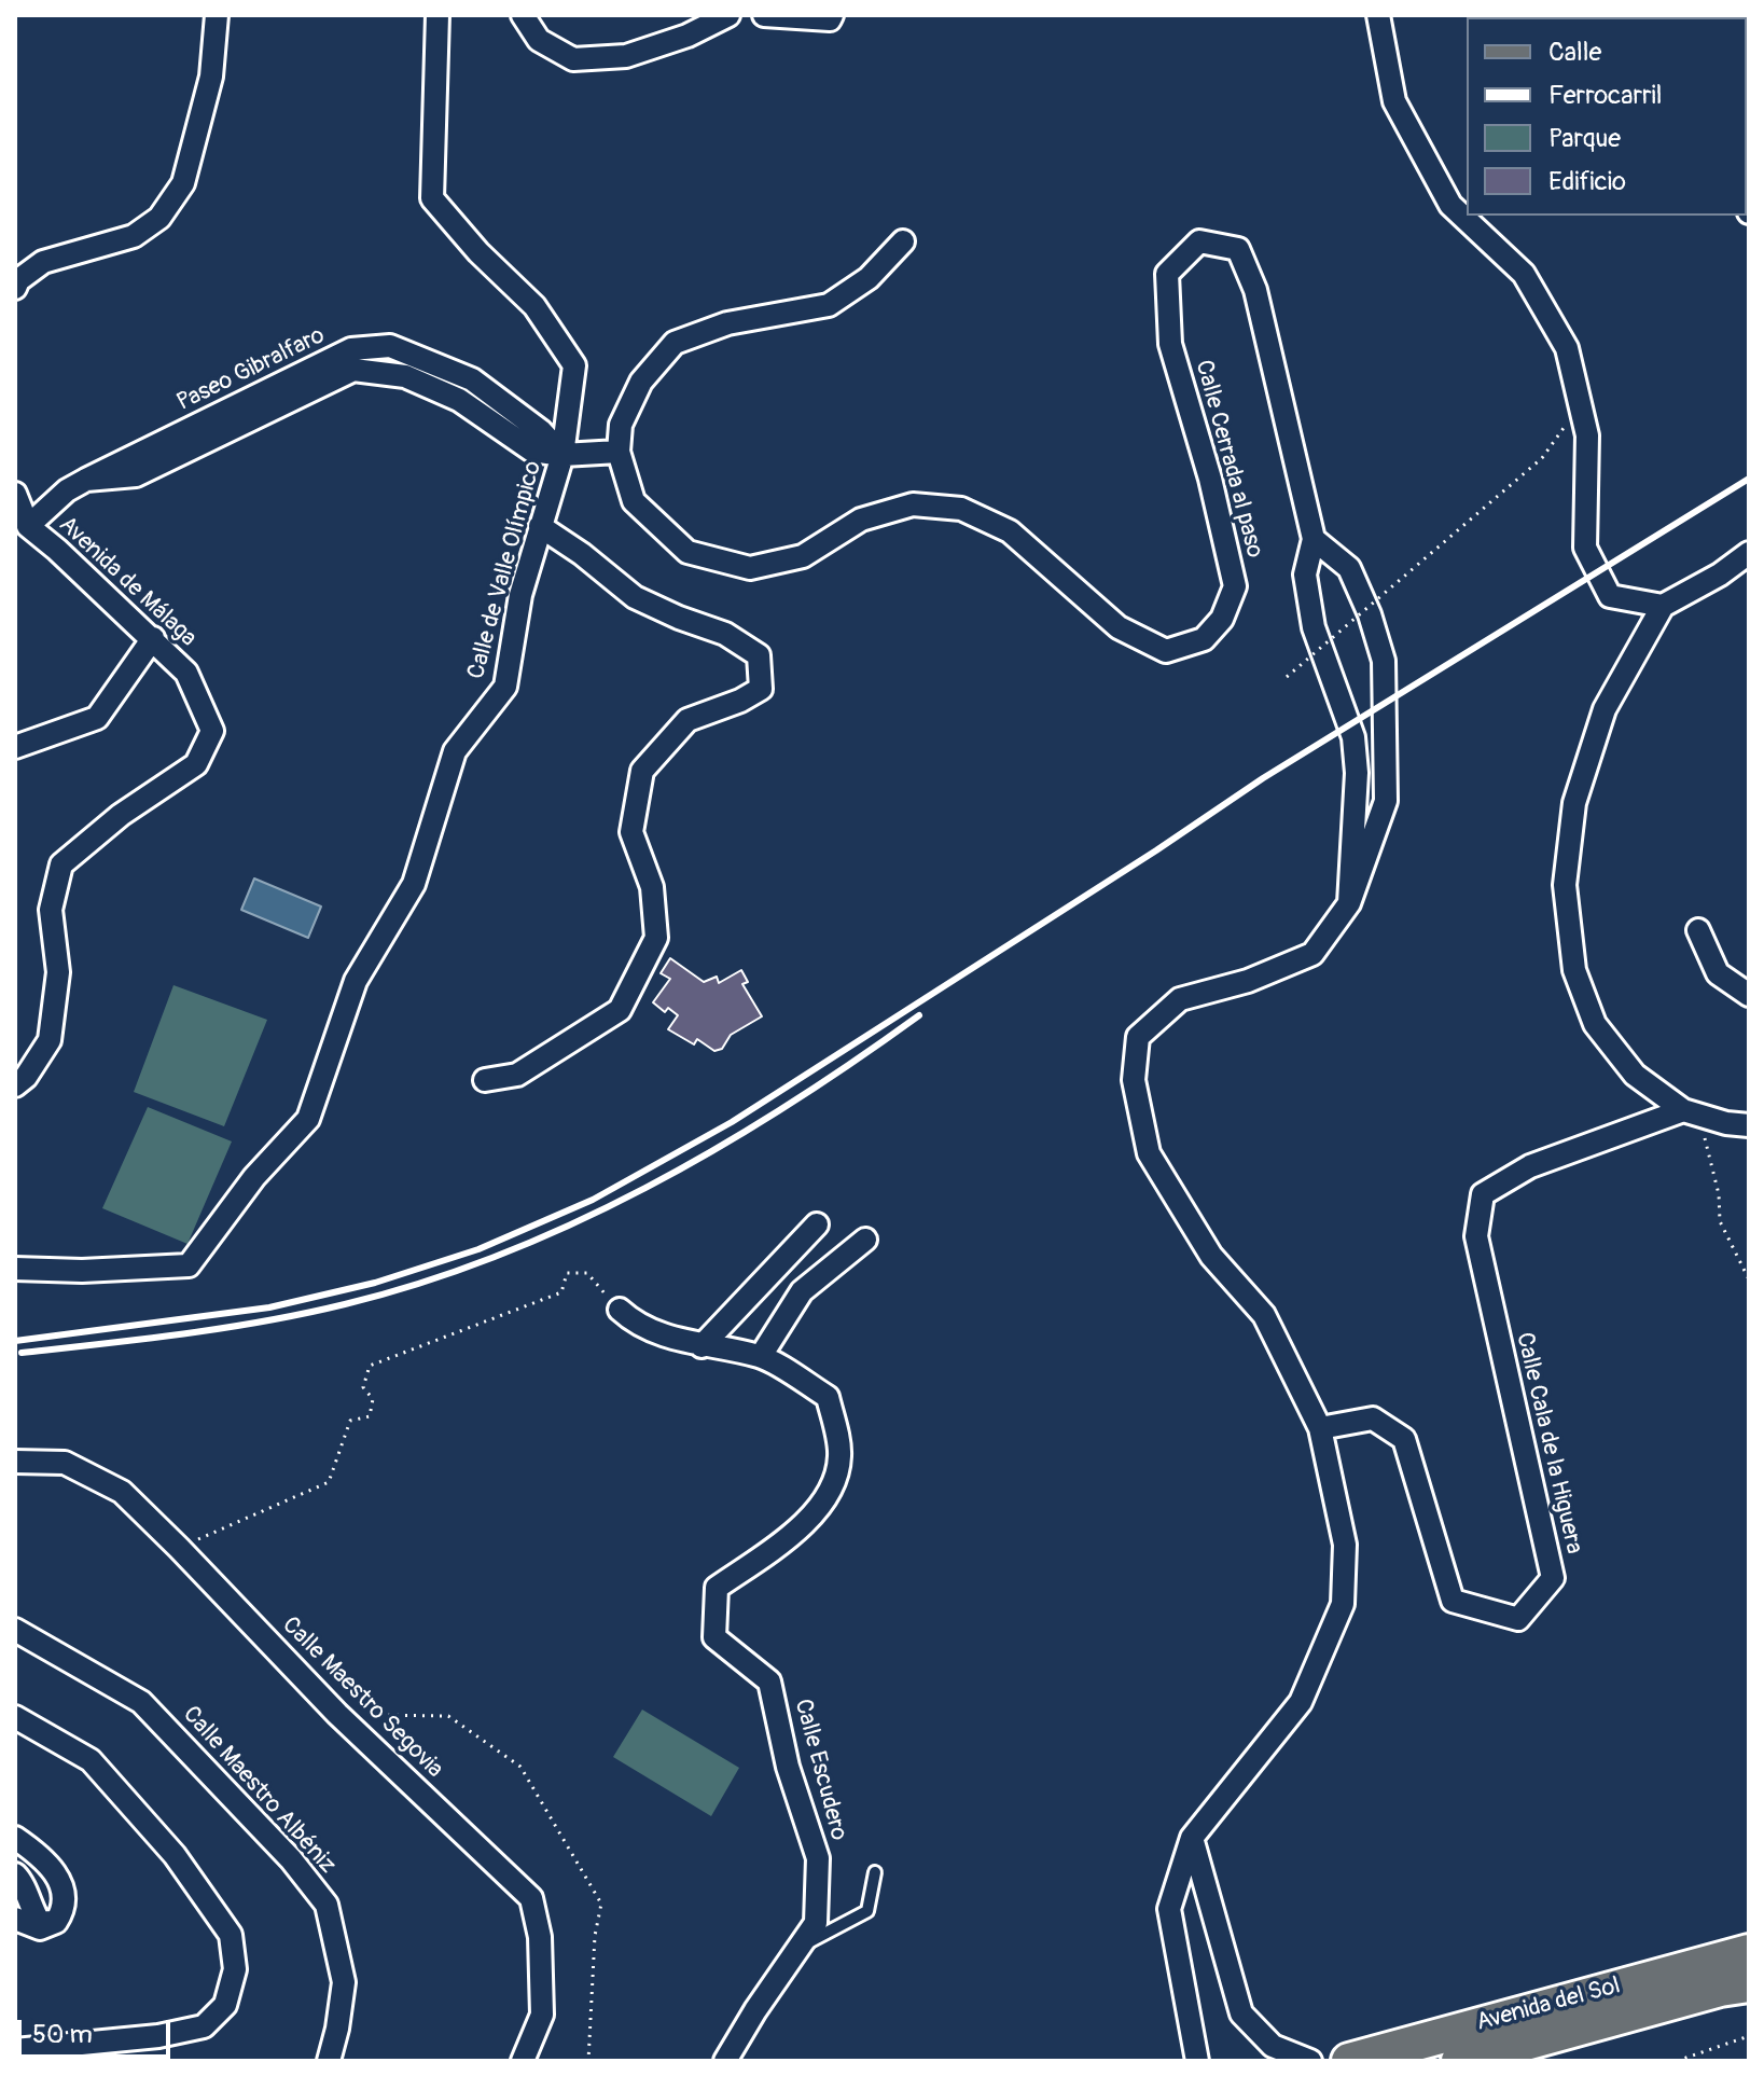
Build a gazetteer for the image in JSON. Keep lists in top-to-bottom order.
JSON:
{
  "streets": {
    "main road": ["Avenida del Sol"],
    "street": [
      "Paseo Gibralfaro",
      "Calle Cerrada al paso",
      "Calle de Valle Olímpico",
      "Avenida de Málaga",
      "Calle Cala de la Higuera",
      "Calle Maestro Segovia",
      "Calle Escudero",
      "Calle Maestro Albéniz"
    ]
  },
  "crossings": [
    ["Paseo Gibralfaro", "Calle Cerrada al paso"],
    ["Paseo Gibralfaro", "Calle de Valle Olímpico"],
    ["Paseo Gibralfaro", "Avenida de Málaga"]
  ],
  "legend": [
    "Calle",
    "Ferrocarril",
    "Parque",
    "Edificio"
  ],
  "scale_bar": "50 m"
}
